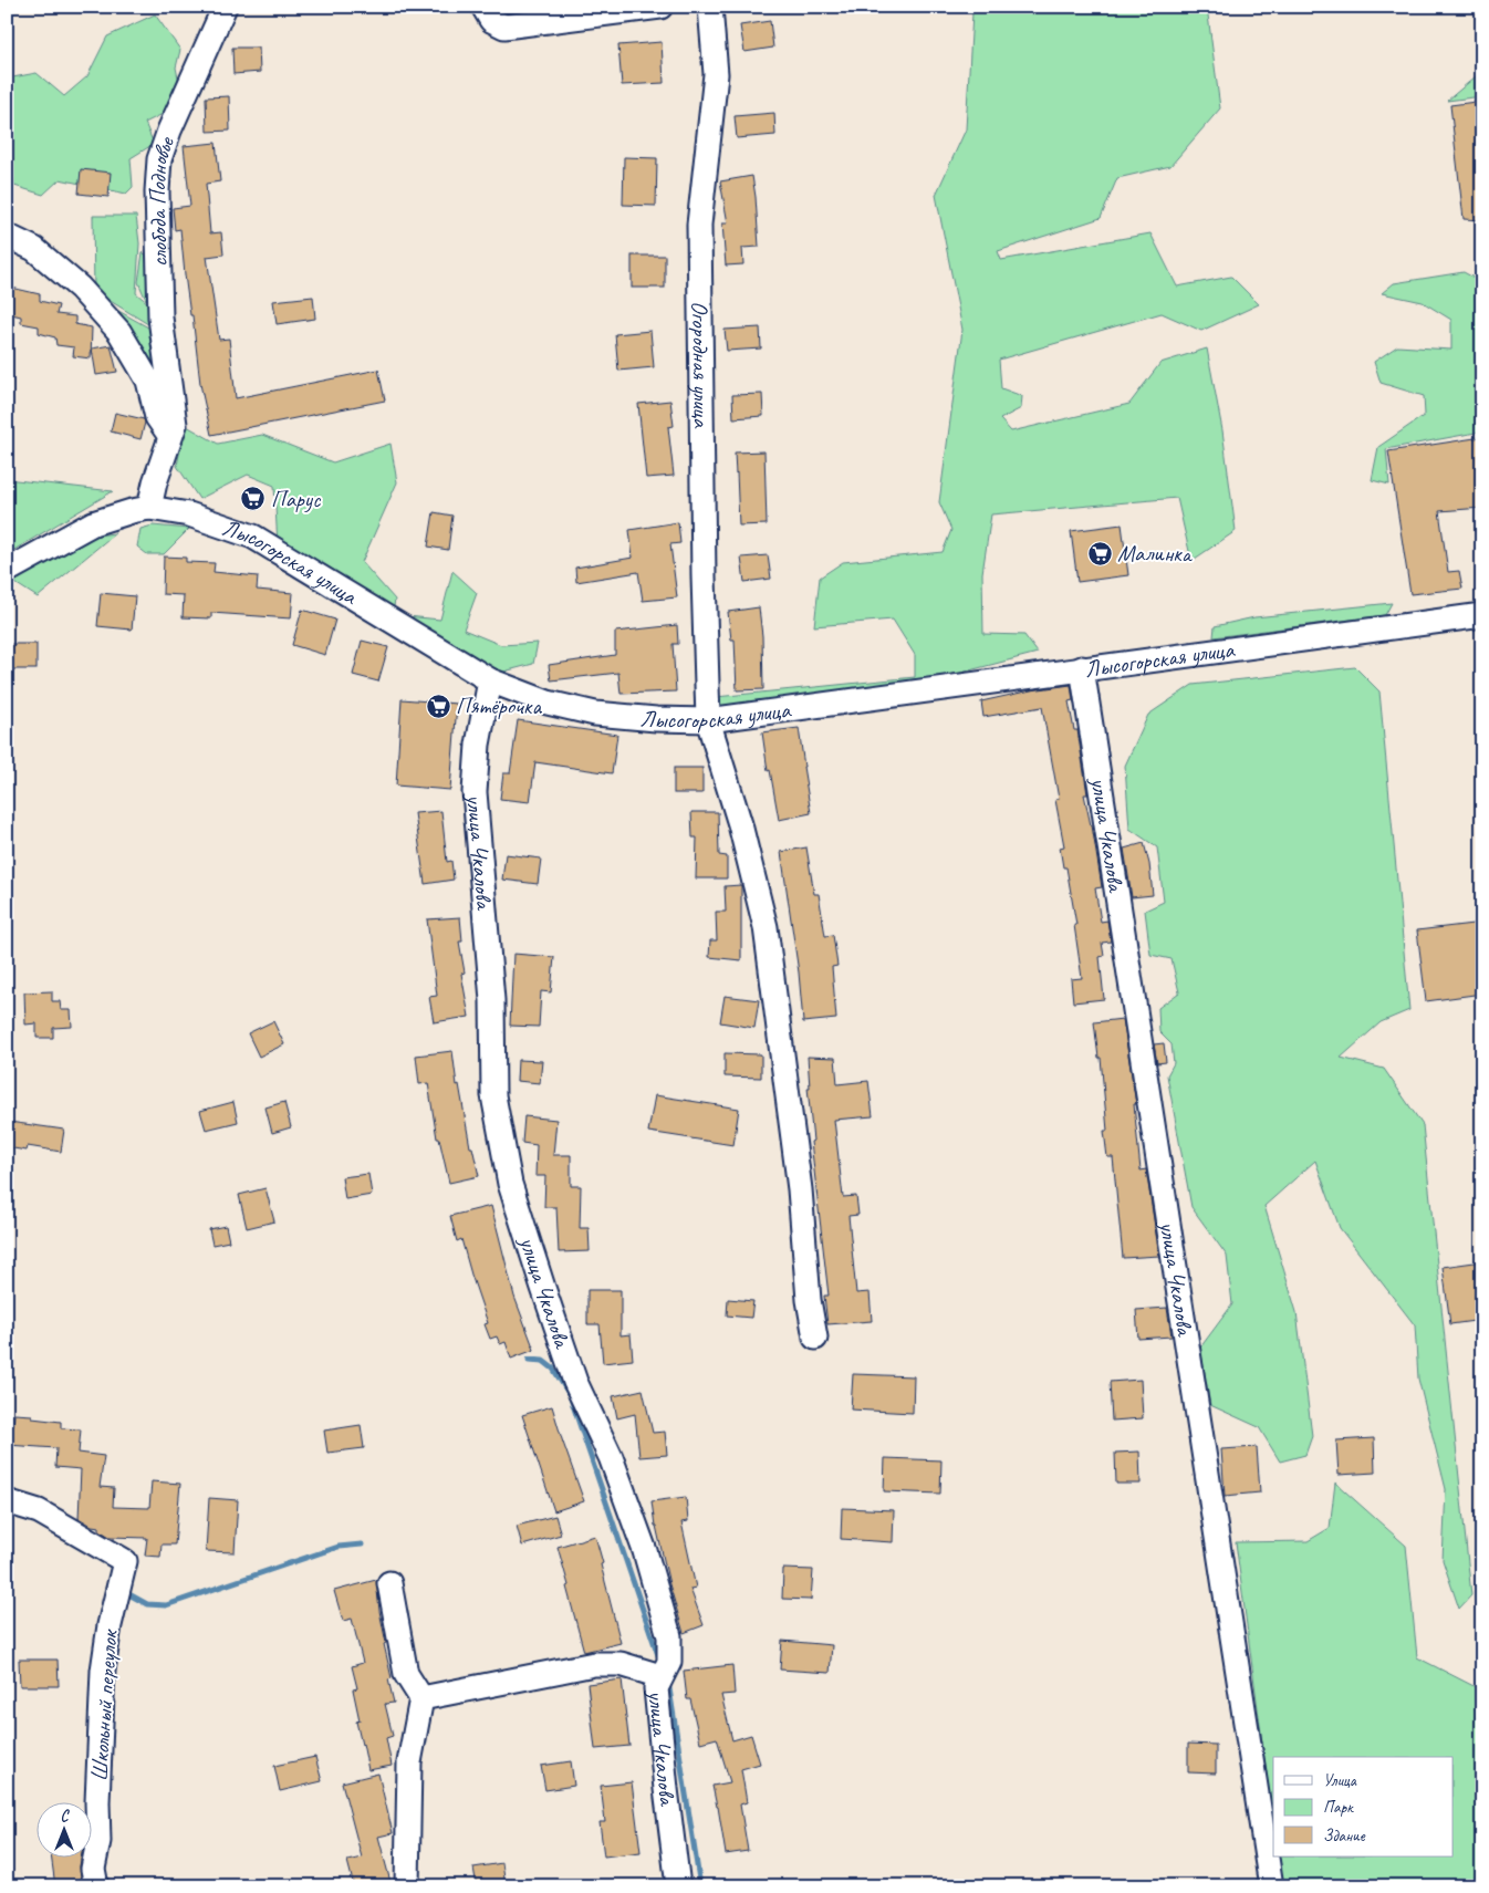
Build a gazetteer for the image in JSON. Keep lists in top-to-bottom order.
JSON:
{
  "streets": {
    "street": [
      "слобода Подновье",
      "Огородная улица",
      "Лысогорская улица",
      "улица Чкалова",
      "Школьный переулок"
    ]
  },
  "crossings": [
    ["Огородная улица", "Лысогорская улица"],
    ["Лысогорская улица", "улица Чкалова"]
  ],
  "places": {
    "supermarket": ["Парус", "Малинка", "Пятёрочка"]
  },
  "legend": ["Улица", "Парк", "Здание"],
  "north": "top"
}
